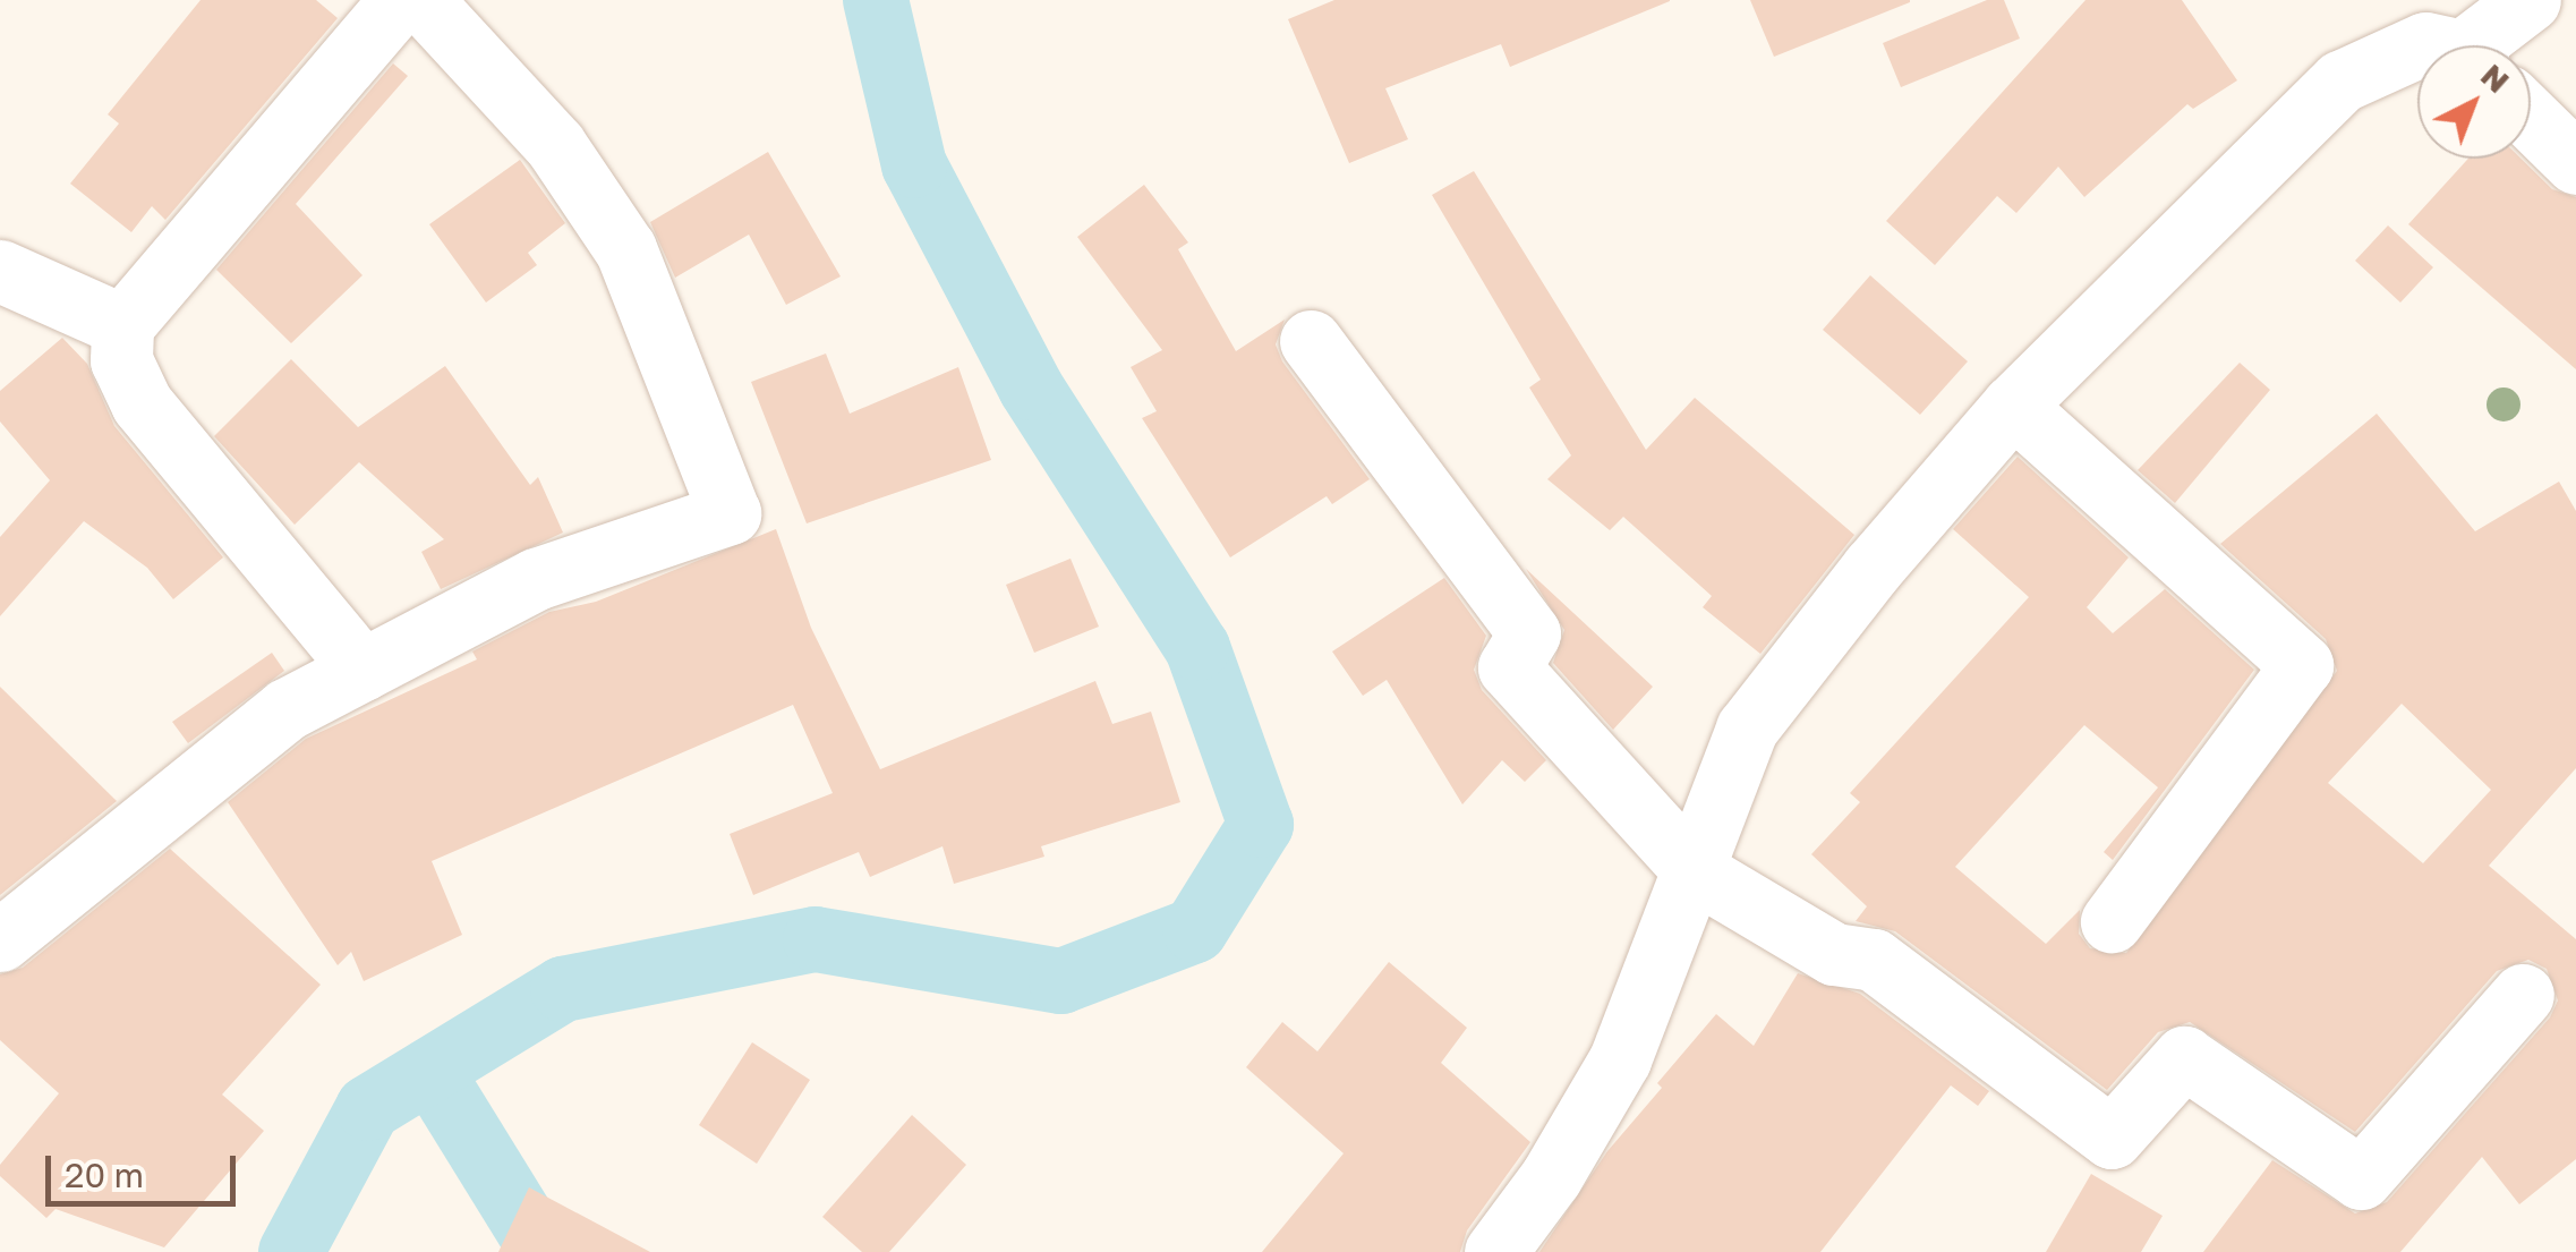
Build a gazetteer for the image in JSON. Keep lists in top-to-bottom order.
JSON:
{
  "scale_bar": "20 m",
  "north": "top right"
}
